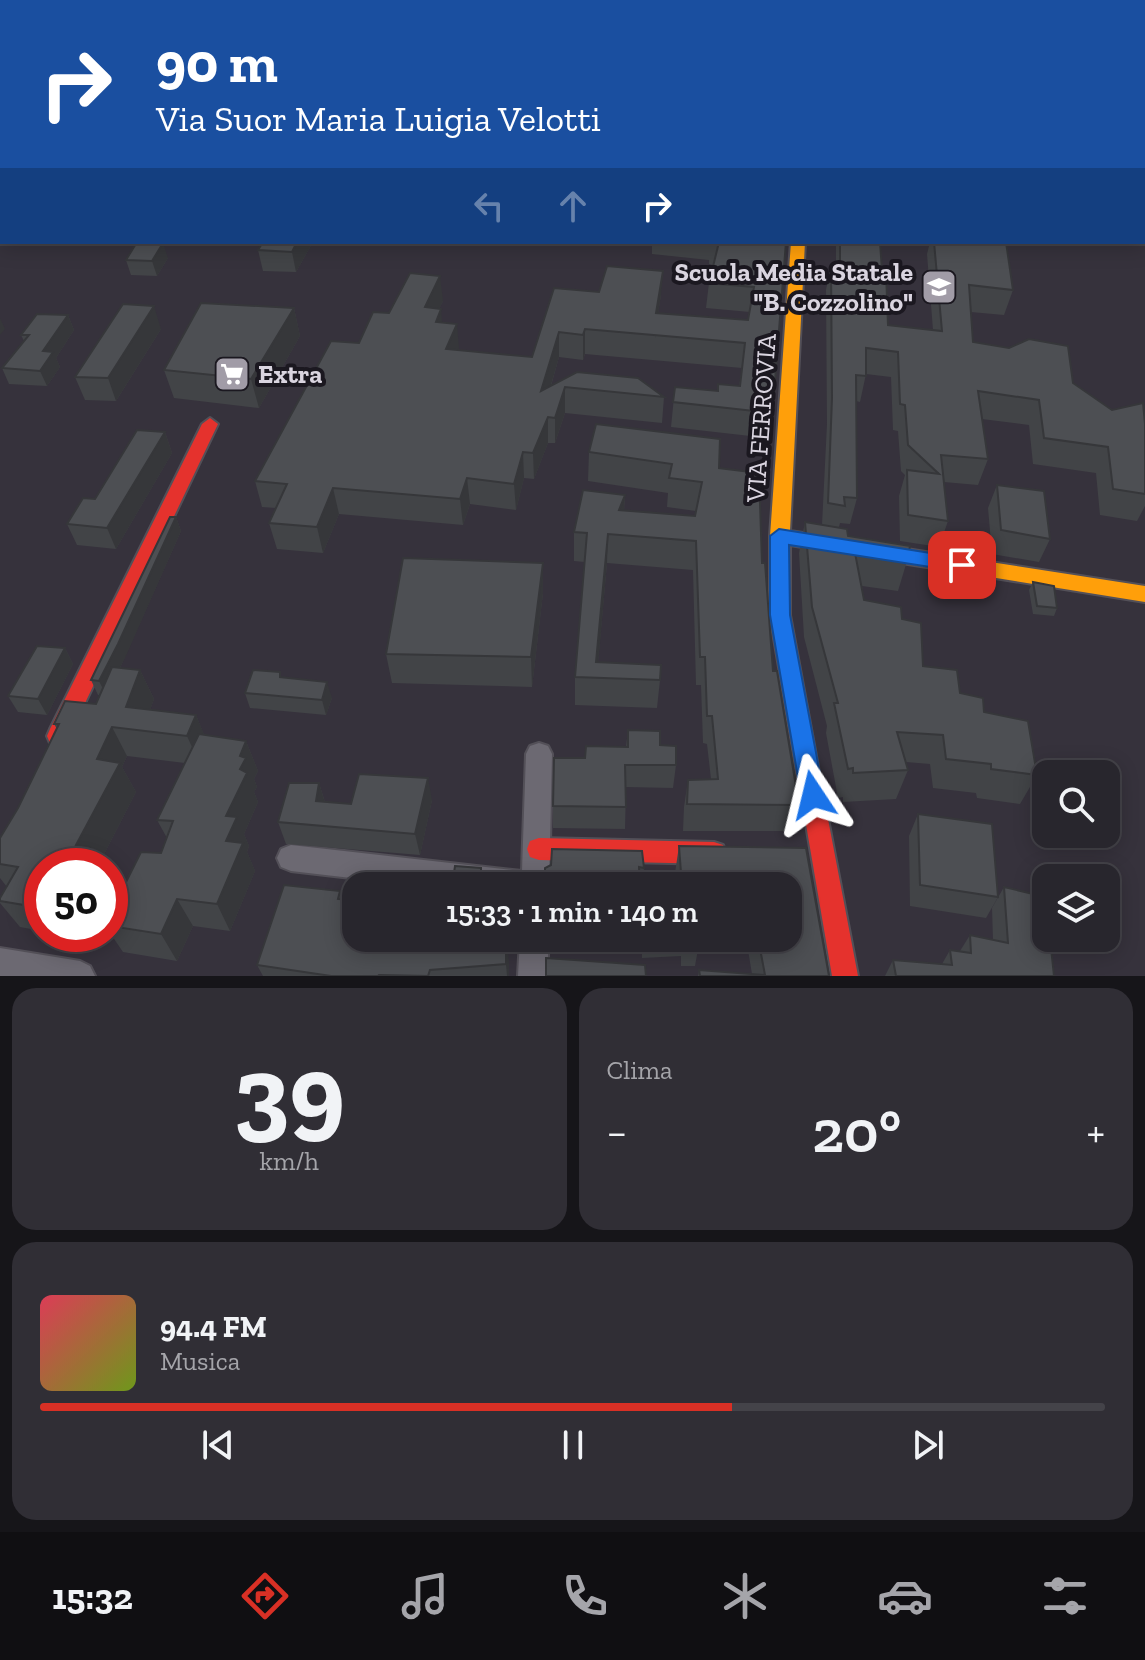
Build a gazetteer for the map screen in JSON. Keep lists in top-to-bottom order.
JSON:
{
  "streets": {
    "main road": ["VIA FERROVIA"]
  },
  "places": {
    "school or university": ["Scuola Media Statale \"B. Cozzolino\""],
    "supermarket": ["Extra"]
  },
  "page": {
    "turn": ["90 m", "Via Suor Maria Luigia Velotti"],
    "limit": "50",
    "trip": "15:33 · 1 min · 140 m",
    "tile": [
      ["39", "km/h"],
      "Clima"
    ],
    "heat": ["−", "20°", "+"],
    "song": ["94.4 FM", "Musica"],
    "tabs": "15:32"
  }
}
